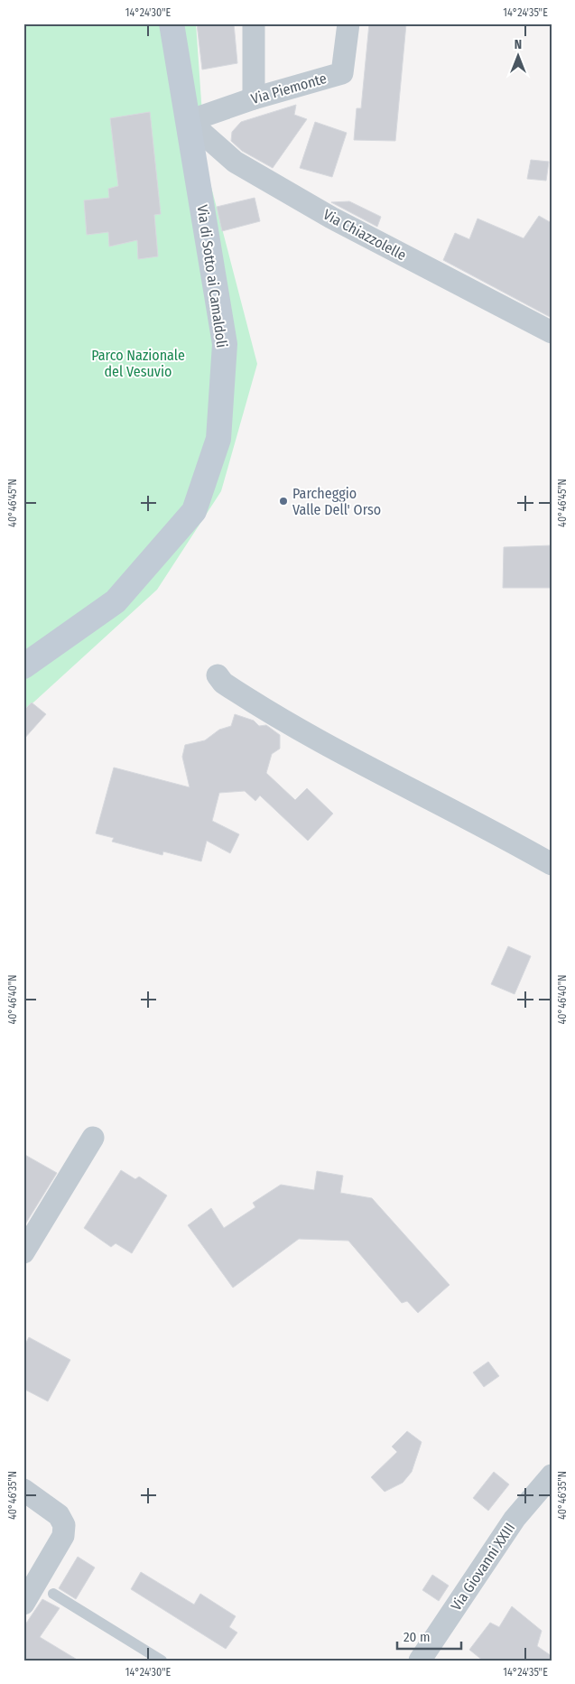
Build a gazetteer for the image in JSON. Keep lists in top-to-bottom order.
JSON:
{
  "streets": {
    "street": [
      "Via Piemonte",
      "Via Chiazzolelle",
      "Via di Sotto ai Camaldoli",
      "Via Giovanni XXIII"
    ]
  },
  "crossings": [
    ["Via Piemonte", "Via Chiazzolelle"],
    ["Via Piemonte", "Via di Sotto ai Camaldoli"],
    ["Via Chiazzolelle", "Via di Sotto ai Camaldoli"]
  ],
  "parks": ["Parco Nazionale del Vesuvio"],
  "places": ["Parcheggio Valle Dell' Orso"],
  "scale_bar": "20 m",
  "north": "top",
  "coordinates": [
    "14°24'30\"E",
    "14°24'35\"E",
    "40°46'45\"N",
    "40°46'40\"N",
    "40°46'35\"N"
  ]
}
